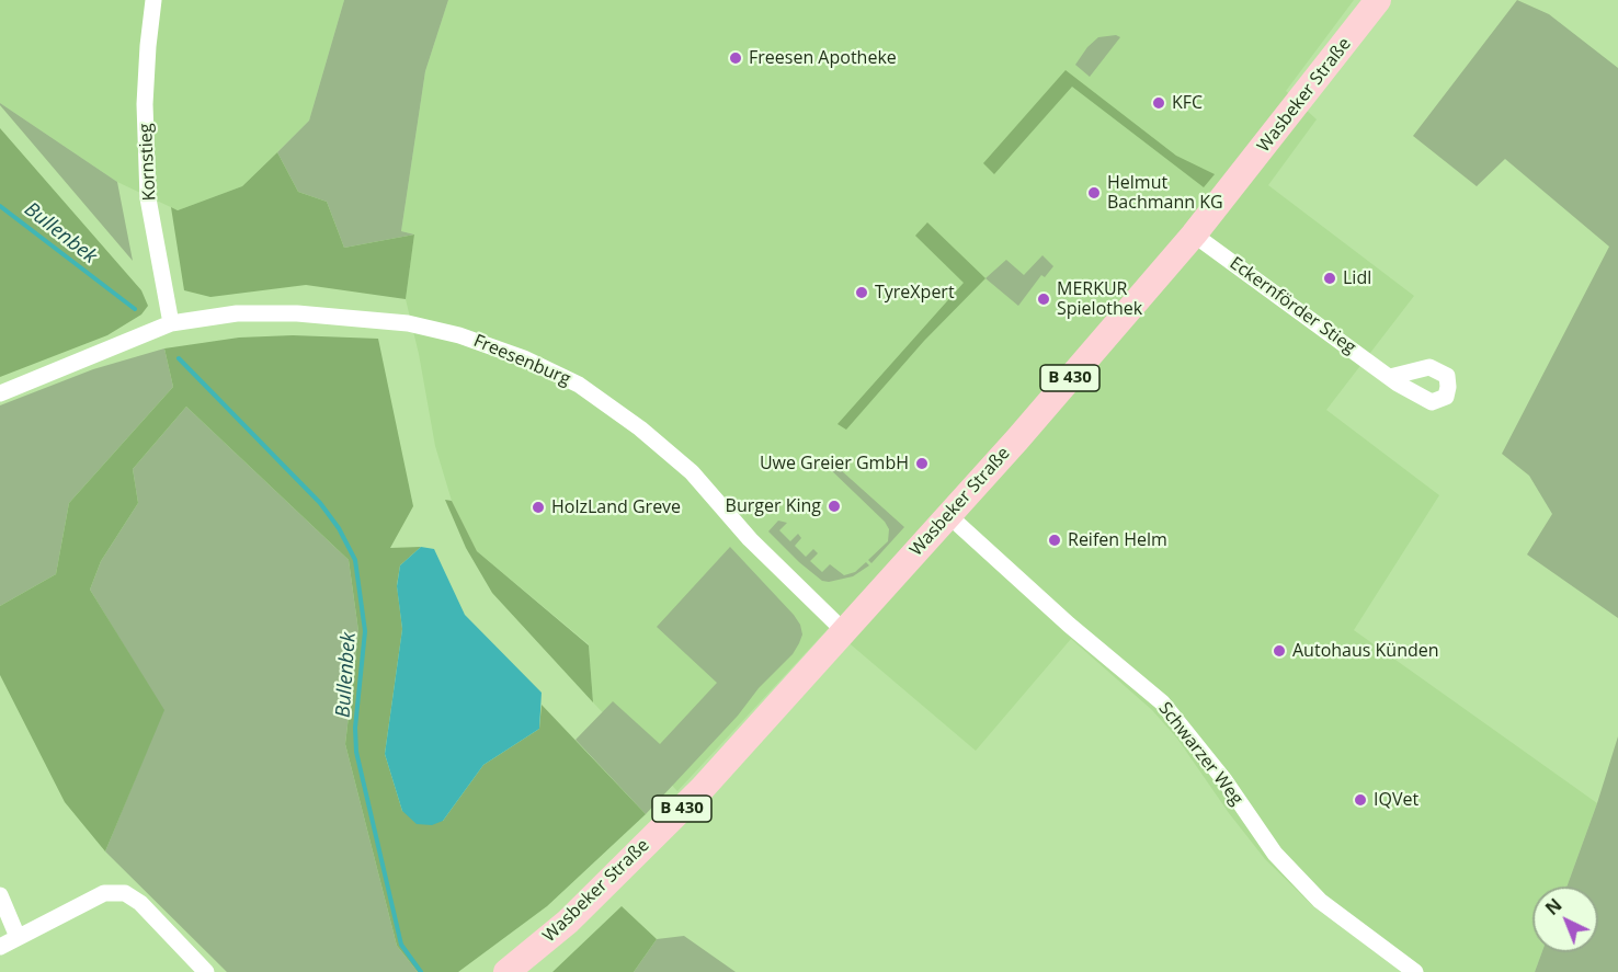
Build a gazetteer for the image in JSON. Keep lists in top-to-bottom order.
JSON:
{
  "streets": {
    "main road": ["Wasbeker Straße", "B 430"],
    "street": [
      "Kornstieg",
      "Eckernförder Stieg",
      "Freesenburg",
      "Schwarzer Weg"
    ]
  },
  "crossings": [
    ["Wasbeker Straße", "Eckernförder Stieg"],
    ["Wasbeker Straße", "Freesenburg"],
    ["Wasbeker Straße", "Schwarzer Weg"],
    ["Kornstieg", "Freesenburg"]
  ],
  "water": ["Bullenbek"],
  "places": [
    "Freesen Apotheke",
    "KFC",
    "Helmut Bachmann KG",
    "Lidl",
    "TyreXpert",
    "MERKUR Spielothek",
    "Uwe Greier GmbH",
    "Burger King",
    "HolzLand Greve",
    "Reifen Helm",
    "Autohaus Künden",
    "IQVet"
  ],
  "north": "top left"
}
